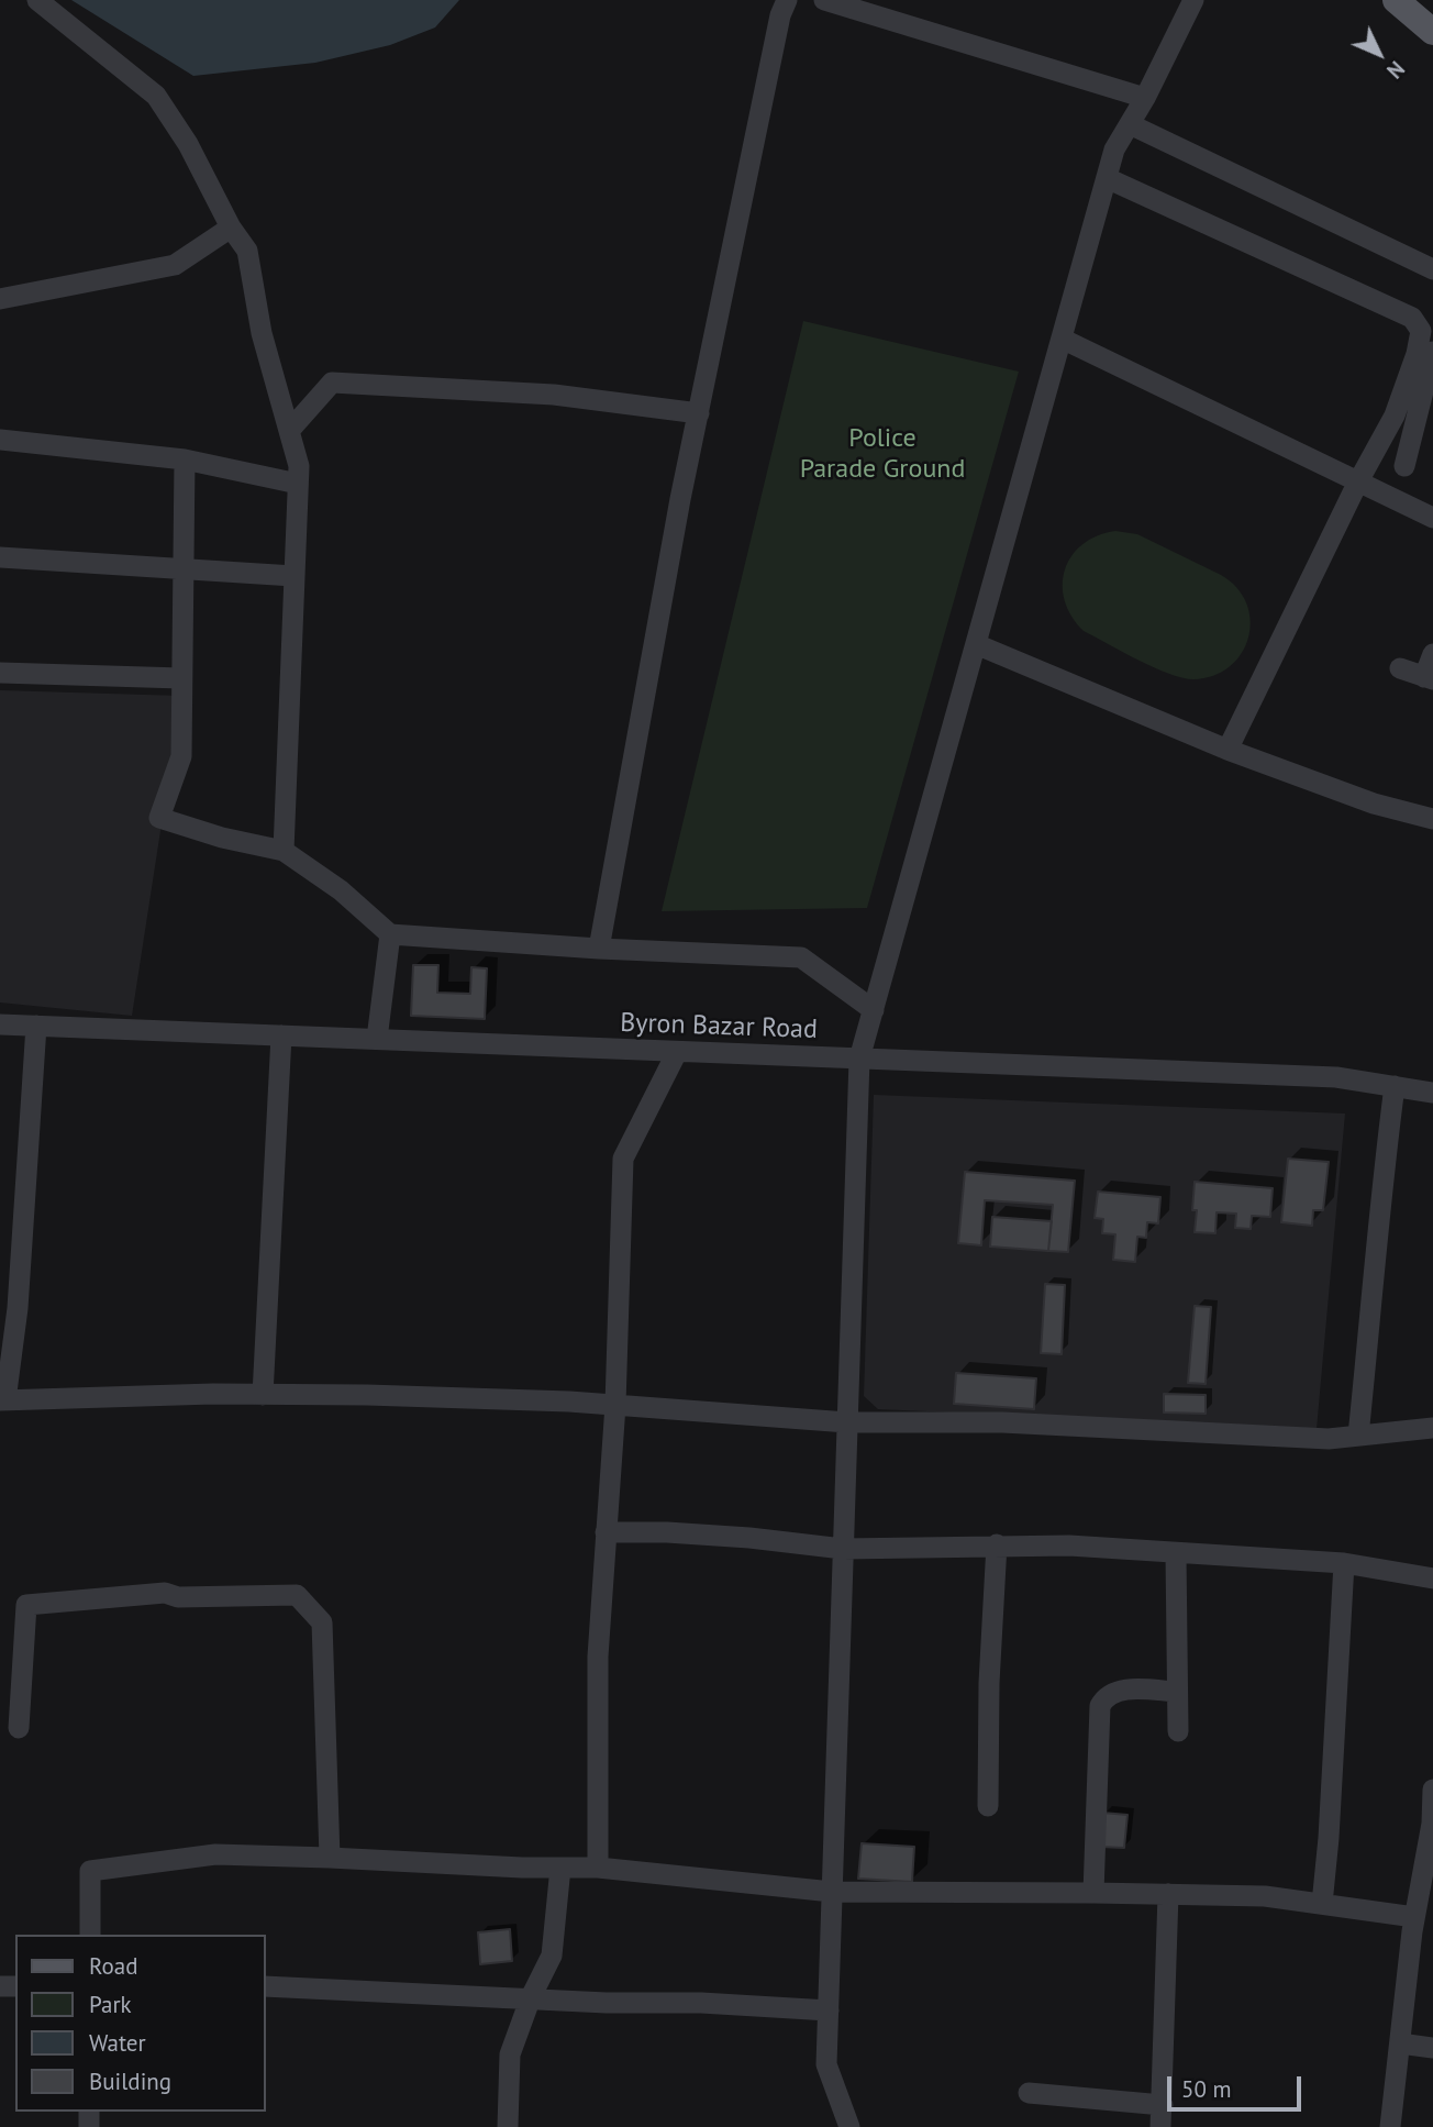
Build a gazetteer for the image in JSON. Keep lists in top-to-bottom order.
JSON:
{
  "streets": {
    "street": ["Byron Bazar Road"]
  },
  "parks": ["Police Parade Ground"],
  "legend": [
    "Road",
    "Park",
    "Water",
    "Building"
  ],
  "scale_bar": "50 m",
  "north": "bottom right"
}
